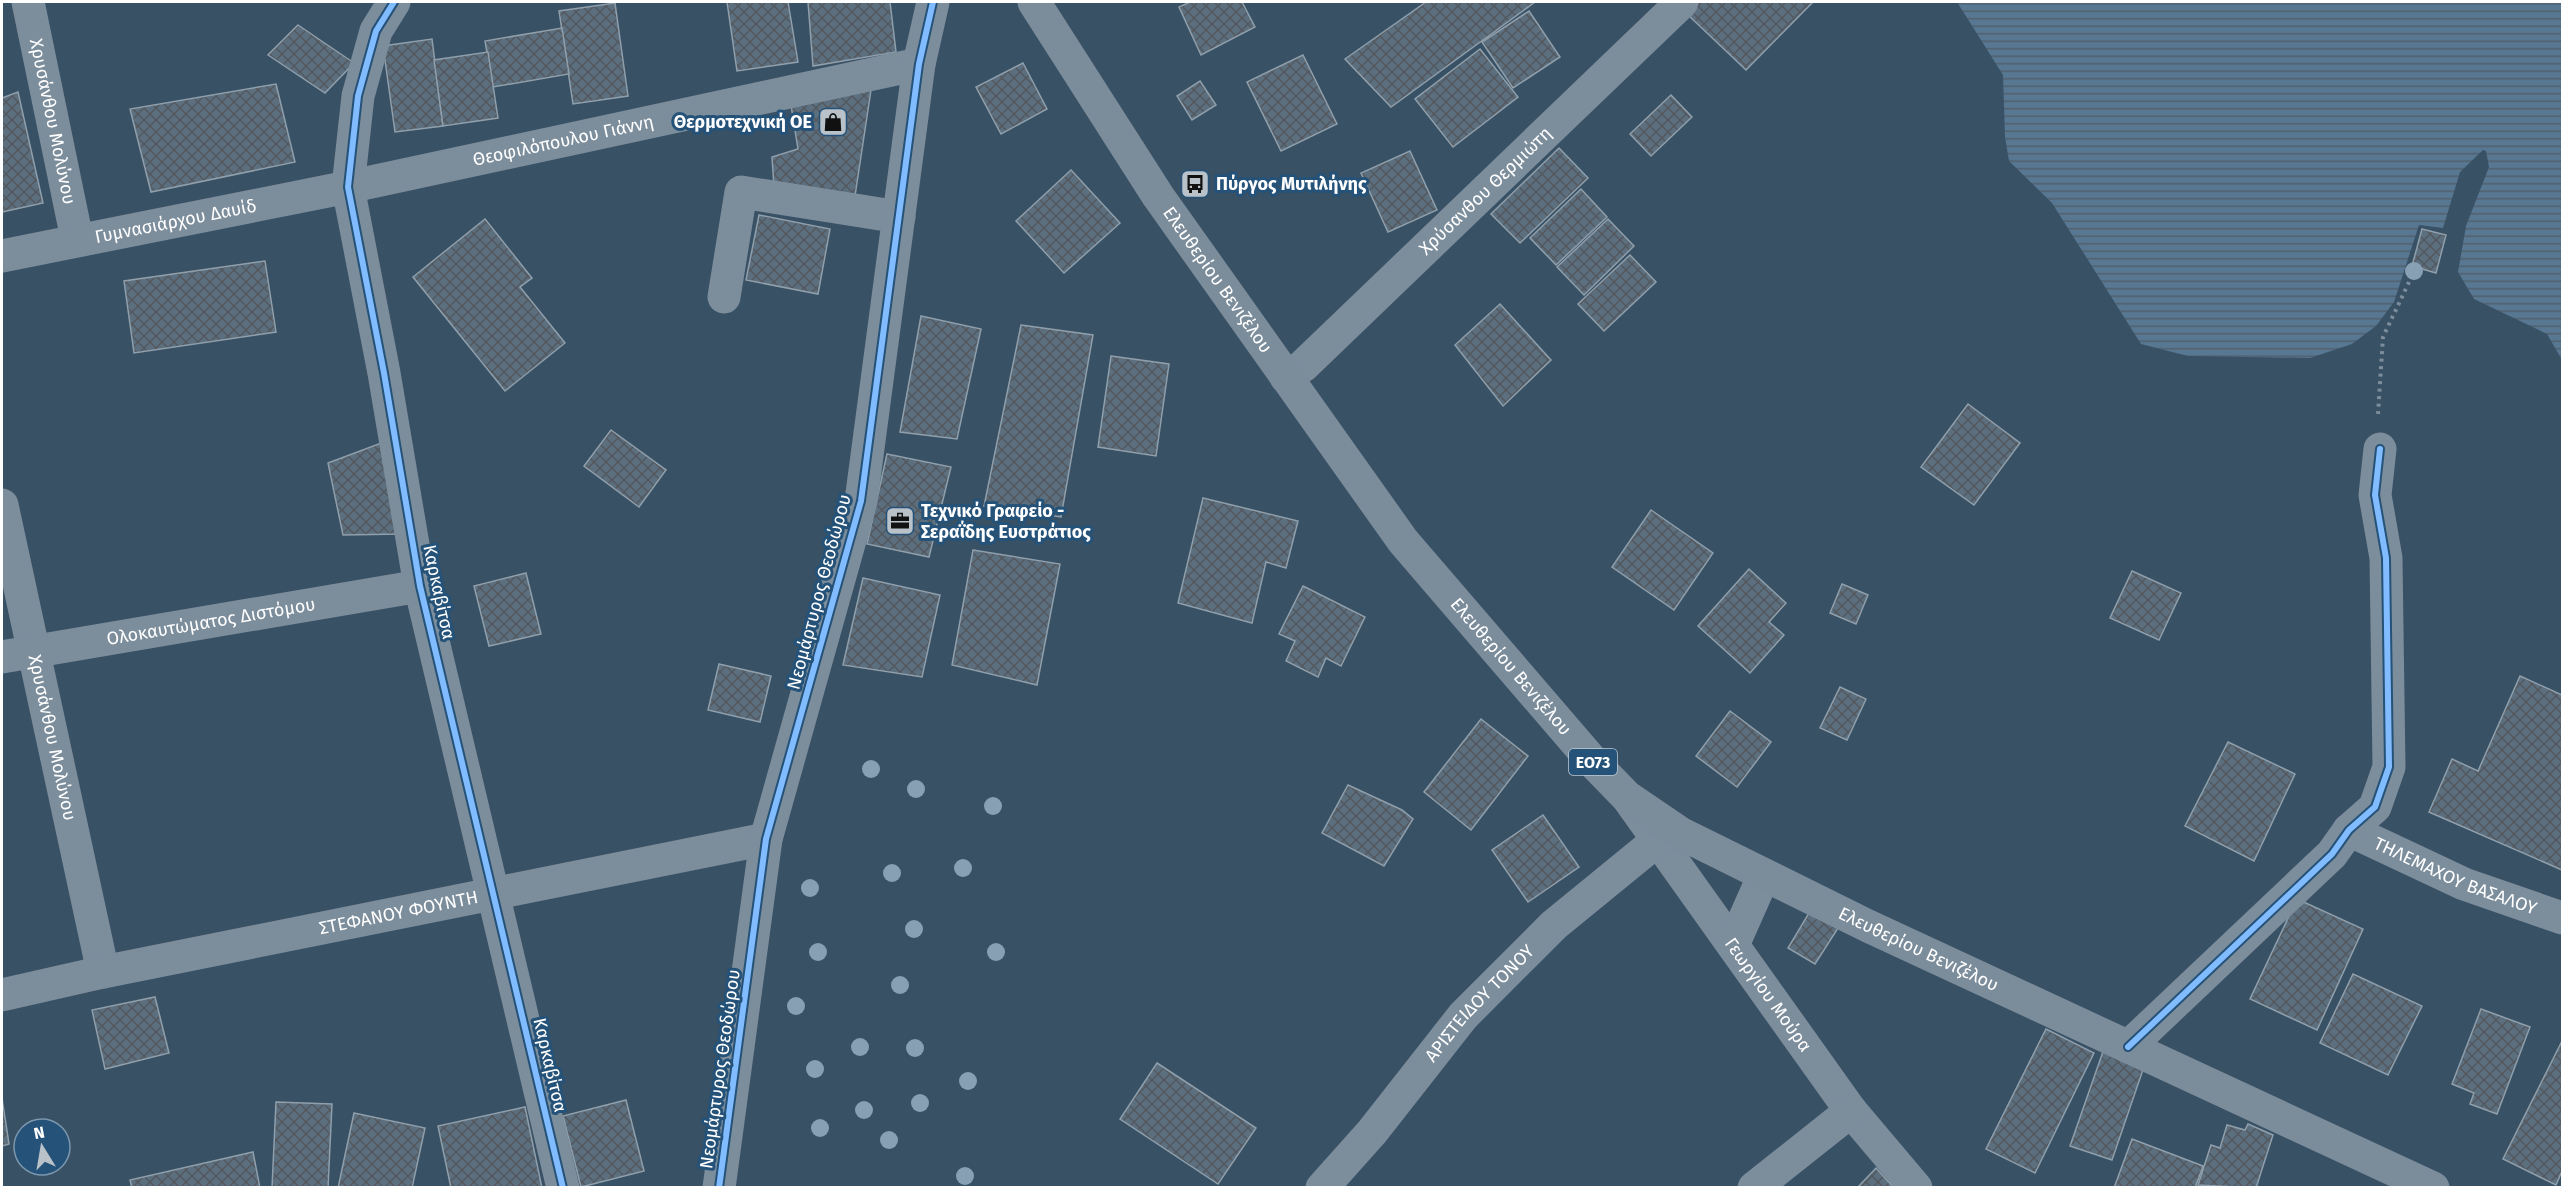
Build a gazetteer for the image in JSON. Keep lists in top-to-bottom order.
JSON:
{
  "streets": {
    "main road": ["Ελευθερίου Βενιζέλου", "ΕΟ73"],
    "street": [
      "Χρυσάνθου Μολύνου",
      "Θεοφιλόπουλου Γιάννη",
      "Χρύσανθου Θερμιώτη",
      "Γυμνασιάρχου Δαυίδ",
      "Καρκαβίτσα",
      "Νεομάρτυρος Θεοδώρου",
      "Ολοκαυτώματος Διστόμου",
      "ΤΗΛΕΜΑΧΟΥ ΒΑΣΑΛΟΥ",
      "ΣΤΕΦΑΝΟΥ ΦΟΥΝΤΗ",
      "Γεωργίου Μούρα",
      "ΑΡΙΣΤΕΙΔΟΥ ΤΟΝΟΥ"
    ]
  },
  "crossings": [
    ["Χρυσάνθου Μολύνου", "Γυμνασιάρχου Δαυίδ"],
    ["Χρυσάνθου Μολύνου", "Ολοκαυτώματος Διστόμου"],
    ["Χρυσάνθου Μολύνου", "ΣΤΕΦΑΝΟΥ ΦΟΥΝΤΗ"],
    ["Θεοφιλόπουλου Γιάννη", "Γυμνασιάρχου Δαυίδ"],
    ["Θεοφιλόπουλου Γιάννη", "Καρκαβίτσα"],
    ["Θεοφιλόπουλου Γιάννη", "Νεομάρτυρος Θεοδώρου"],
    ["Χρύσανθου Θερμιώτη", "Ελευθερίου Βενιζέλου"],
    ["Γυμνασιάρχου Δαυίδ", "Καρκαβίτσα"],
    ["Ελευθερίου Βενιζέλου", "Γεωργίου Μούρα"],
    ["Καρκαβίτσα", "Ολοκαυτώματος Διστόμου"],
    ["Καρκαβίτσα", "ΣΤΕΦΑΝΟΥ ΦΟΥΝΤΗ"],
    ["Νεομάρτυρος Θεοδώρου", "ΣΤΕΦΑΝΟΥ ΦΟΥΝΤΗ"],
    ["Γεωργίου Μούρα", "ΑΡΙΣΤΕΙΔΟΥ ΤΟΝΟΥ"]
  ],
  "places": {
    "shop": ["Θερμοτεχνική ΟΕ"],
    "bus stop": ["Πύργος Μυτιλήνης"],
    "office": ["Τεχνικό Γραφείο - Σεραΐδης Ευστράτιος"]
  },
  "north": "top"
}
